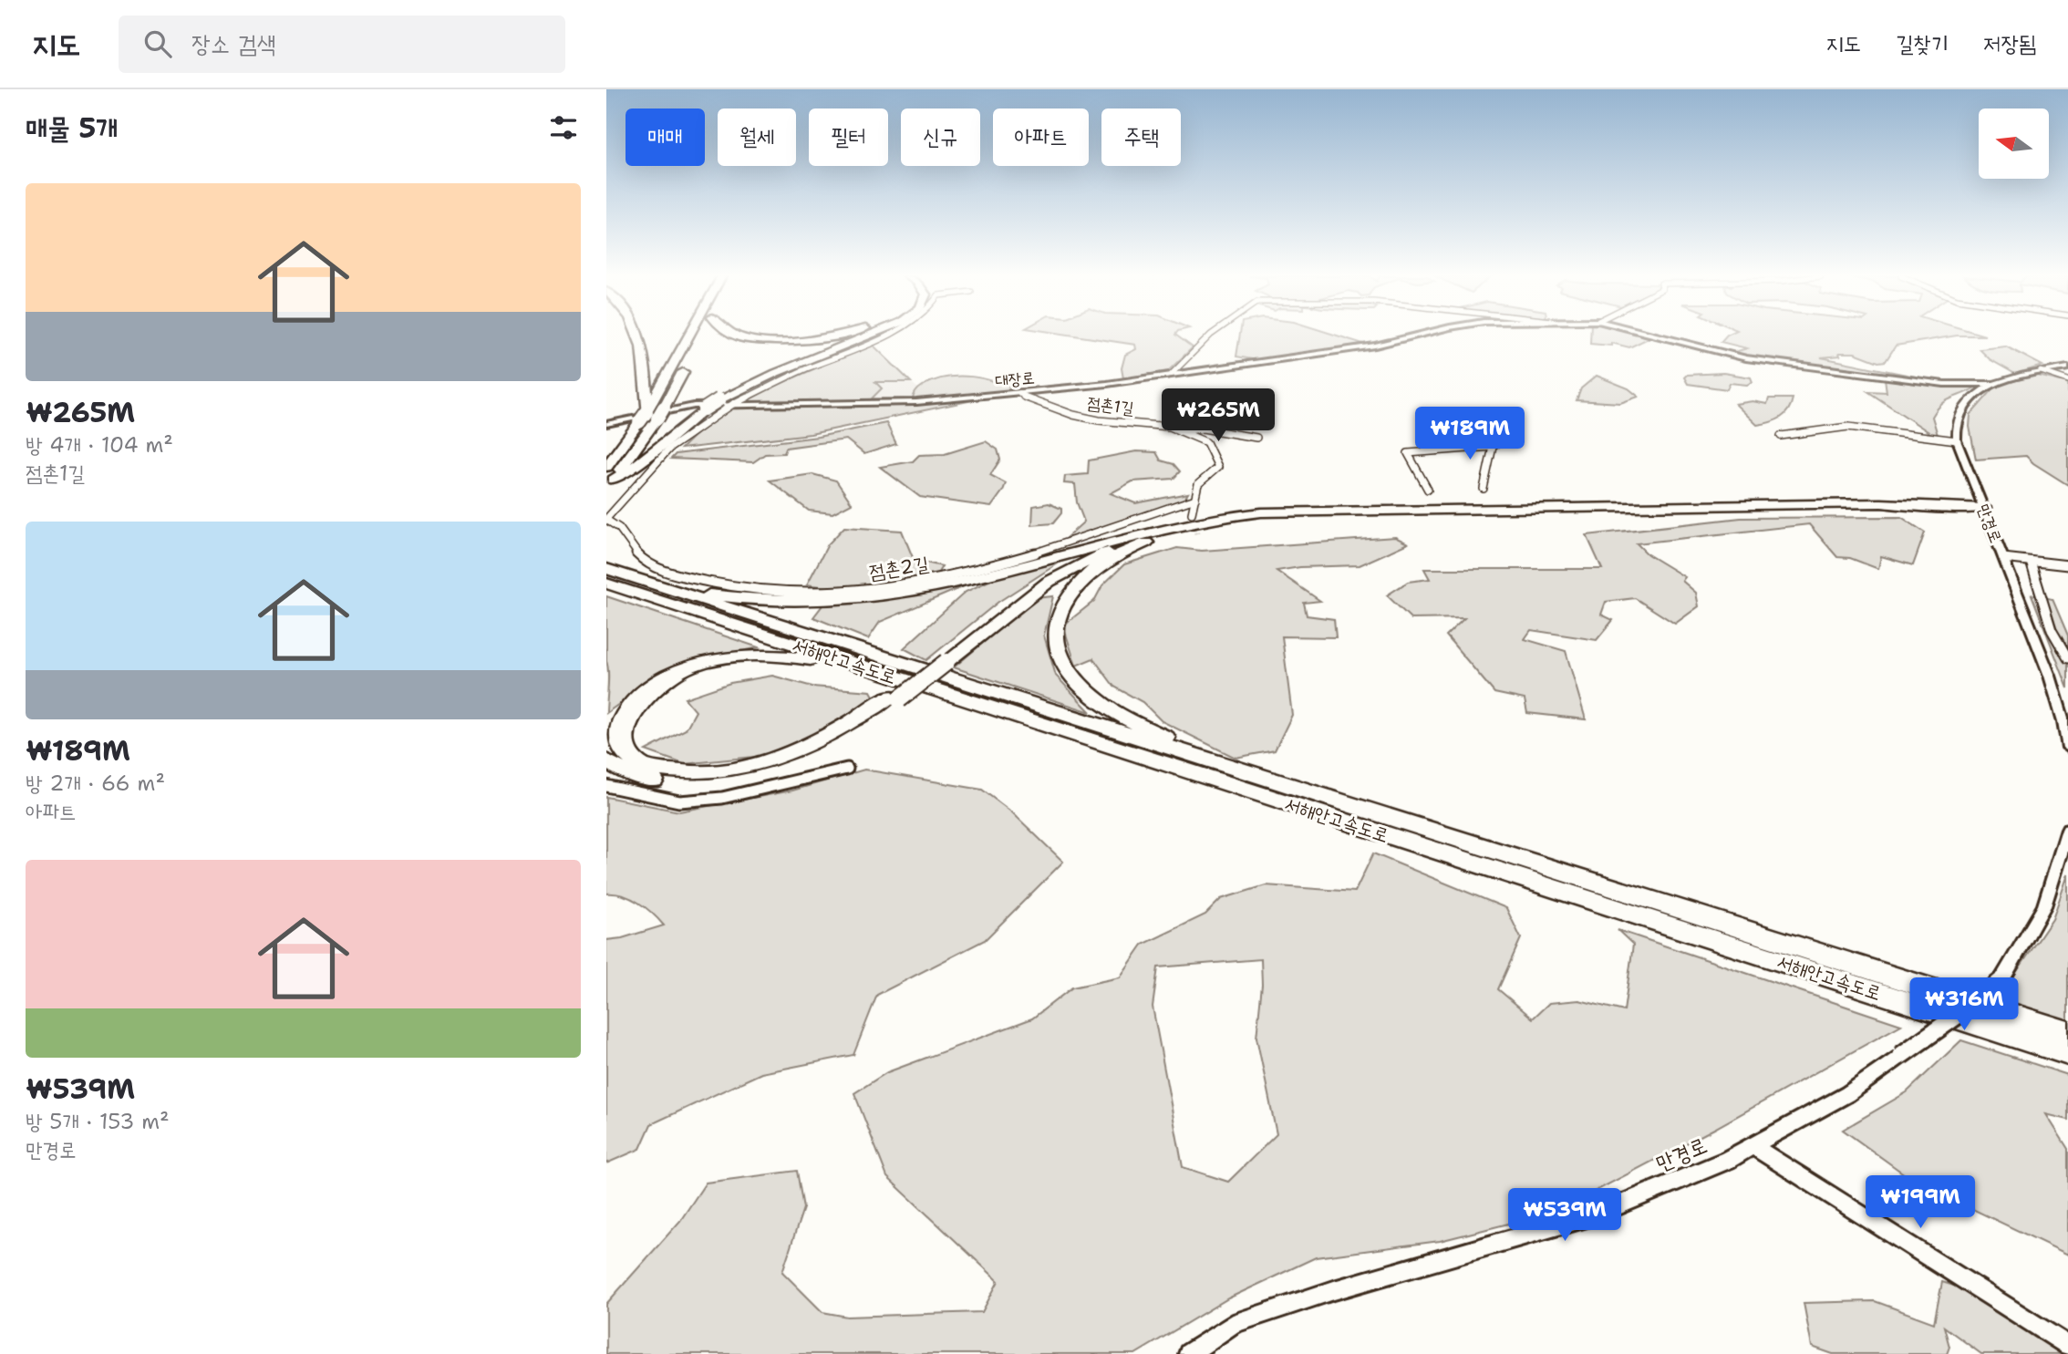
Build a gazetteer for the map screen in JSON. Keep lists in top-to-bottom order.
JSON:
{
  "streets": {
    "highway": ["서해안고속도로"],
    "street": [
      "대장로",
      "점촌1길",
      "만경로",
      "점촌2길"
    ]
  },
  "crossings": [
    ["대장로", "점촌1길"],
    ["점촌1길", "점촌2길"]
  ],
  "north": "left",
  "page": {
    "header": "지도",
    "search": "장소 검색",
    "nav": ["지도", "길찾기", "저장됨"],
    "heading": "매물 5개",
    "chip": [
      "매매",
      "월세",
      "필터",
      "신규",
      "아파트",
      "주택"
    ],
    "list": [
      {
        "name": "₩265M",
        "note": "방 4개 · 104 m² · 점촌1길"
      },
      {
        "name": "₩189M",
        "note": "방 2개 · 66 m² · 아파트"
      },
      {
        "name": "₩539M",
        "note": "방 5개 · 153 m² · 만경로"
      }
    ],
    "price": [
      "₩265M",
      "₩189M",
      "₩316M",
      "₩199M",
      "₩539M"
    ]
  }
}
